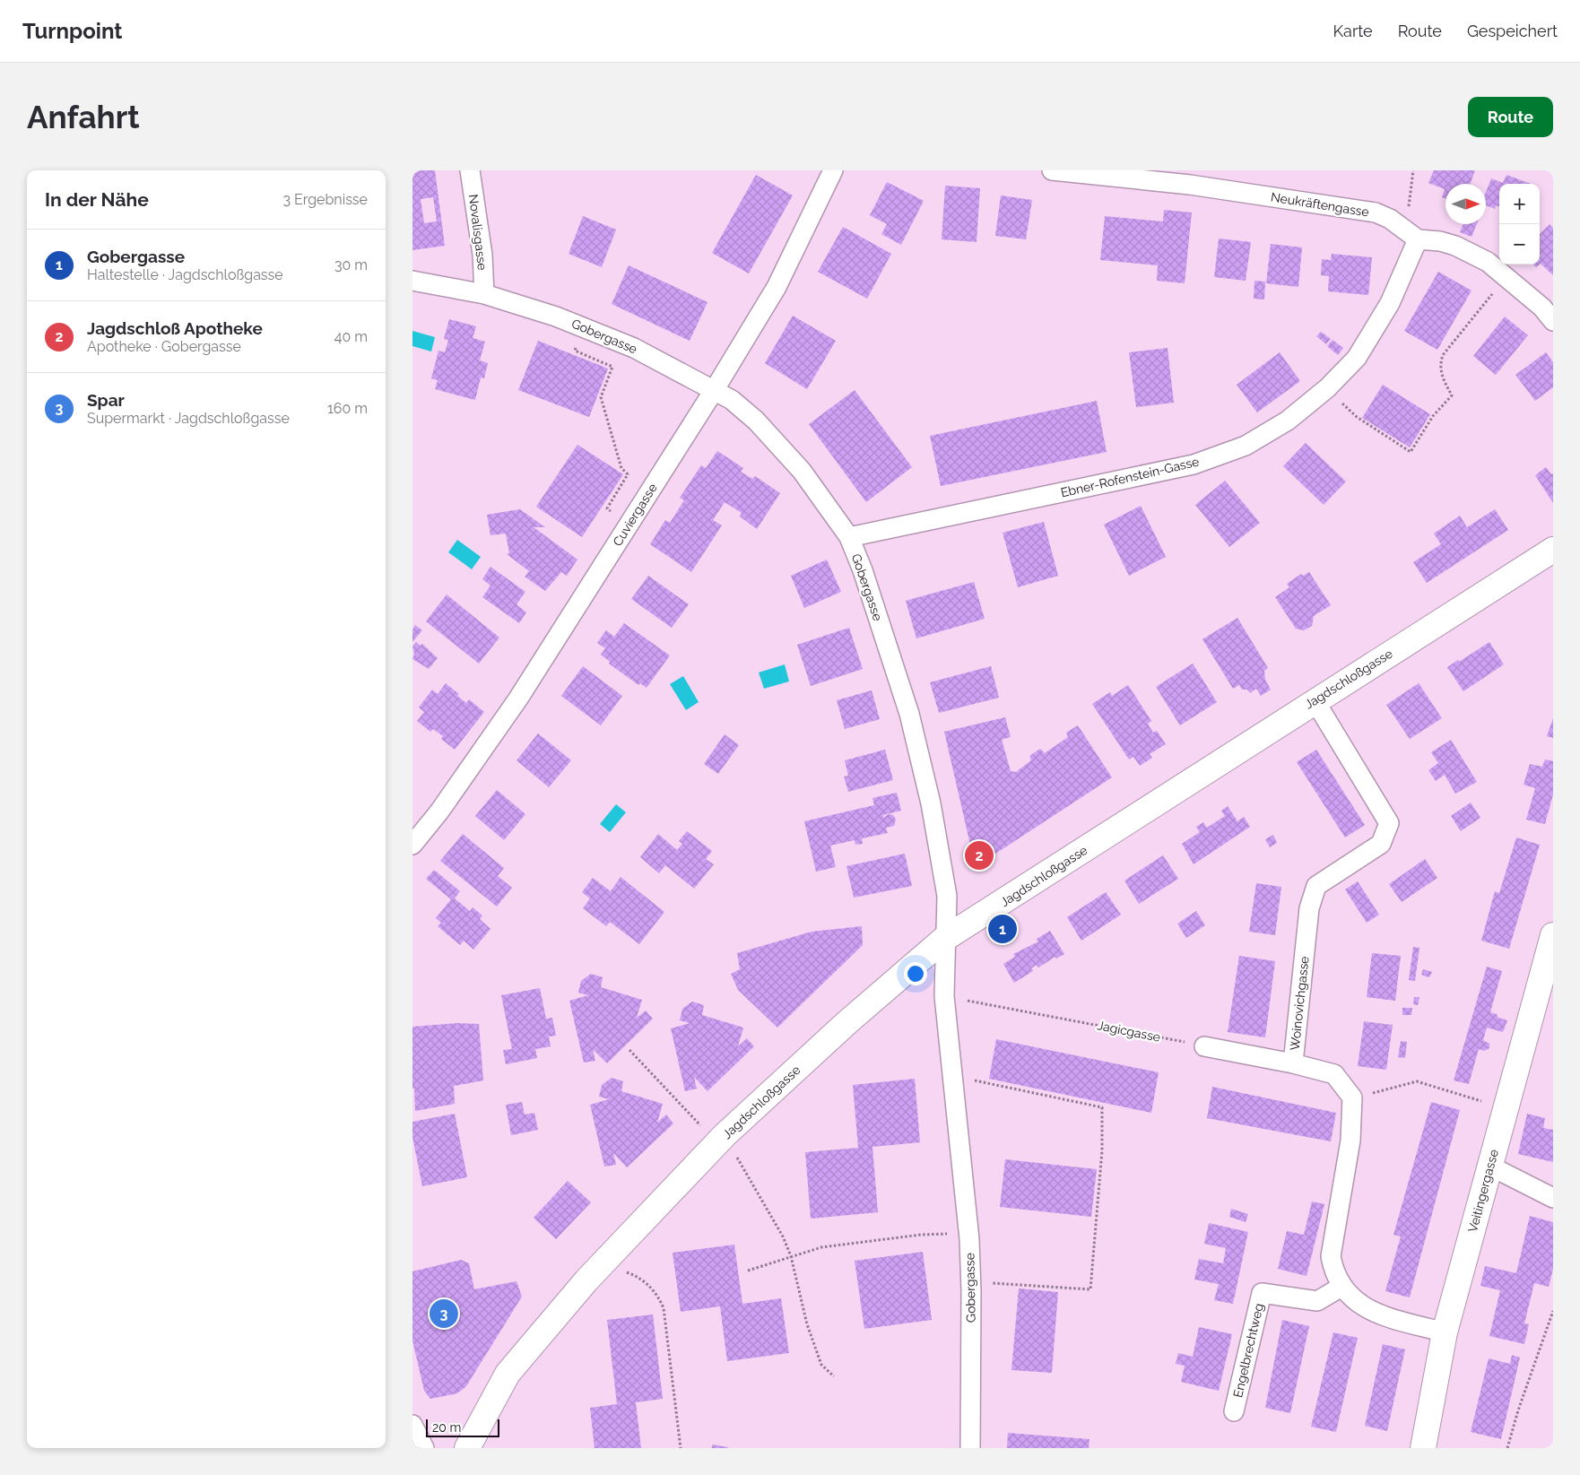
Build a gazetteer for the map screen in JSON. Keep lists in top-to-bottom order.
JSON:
{
  "streets": {
    "street": [
      "Neukräftengasse",
      "Novalisgasse",
      "Gobergasse",
      "Ebner-Rofenstein-Gasse",
      "Cuviergasse",
      "Jagdschloßgasse",
      "Woinovichgasse",
      "Veitingergasse",
      "Engelbrechtweg"
    ],
    "path": ["Jagicgasse"]
  },
  "crossings": [
    ["Neukräftengasse", "Ebner-Rofenstein-Gasse"],
    ["Novalisgasse", "Gobergasse"],
    ["Gobergasse", "Ebner-Rofenstein-Gasse"],
    ["Gobergasse", "Cuviergasse"],
    ["Gobergasse", "Jagdschloßgasse"],
    ["Jagdschloßgasse", "Woinovichgasse"]
  ],
  "scale_bar": "20 m",
  "north": "right",
  "page": {
    "header": "Turnpoint",
    "nav": ["Karte", "Route", "Gespeichert"],
    "buttons": "Route",
    "title": "Anfahrt",
    "heading": ["In der Nähe", "3 Ergebnisse"],
    "map_buttons": ["+", "−"],
    "list": [
      {
        "mark": "1",
        "name": "Gobergasse",
        "note": "Haltestelle · Jagdschloßgasse",
        "value": "30 m"
      },
      {
        "mark": "2",
        "name": "Jagdschloß Apotheke",
        "note": "Apotheke · Gobergasse",
        "value": "40 m"
      },
      {
        "mark": "3",
        "name": "Spar",
        "note": "Supermarkt · Jagdschloßgasse",
        "value": "160 m"
      }
    ],
    "pins": ["2", "1", "3"],
    "scale": "20 m"
  }
}
